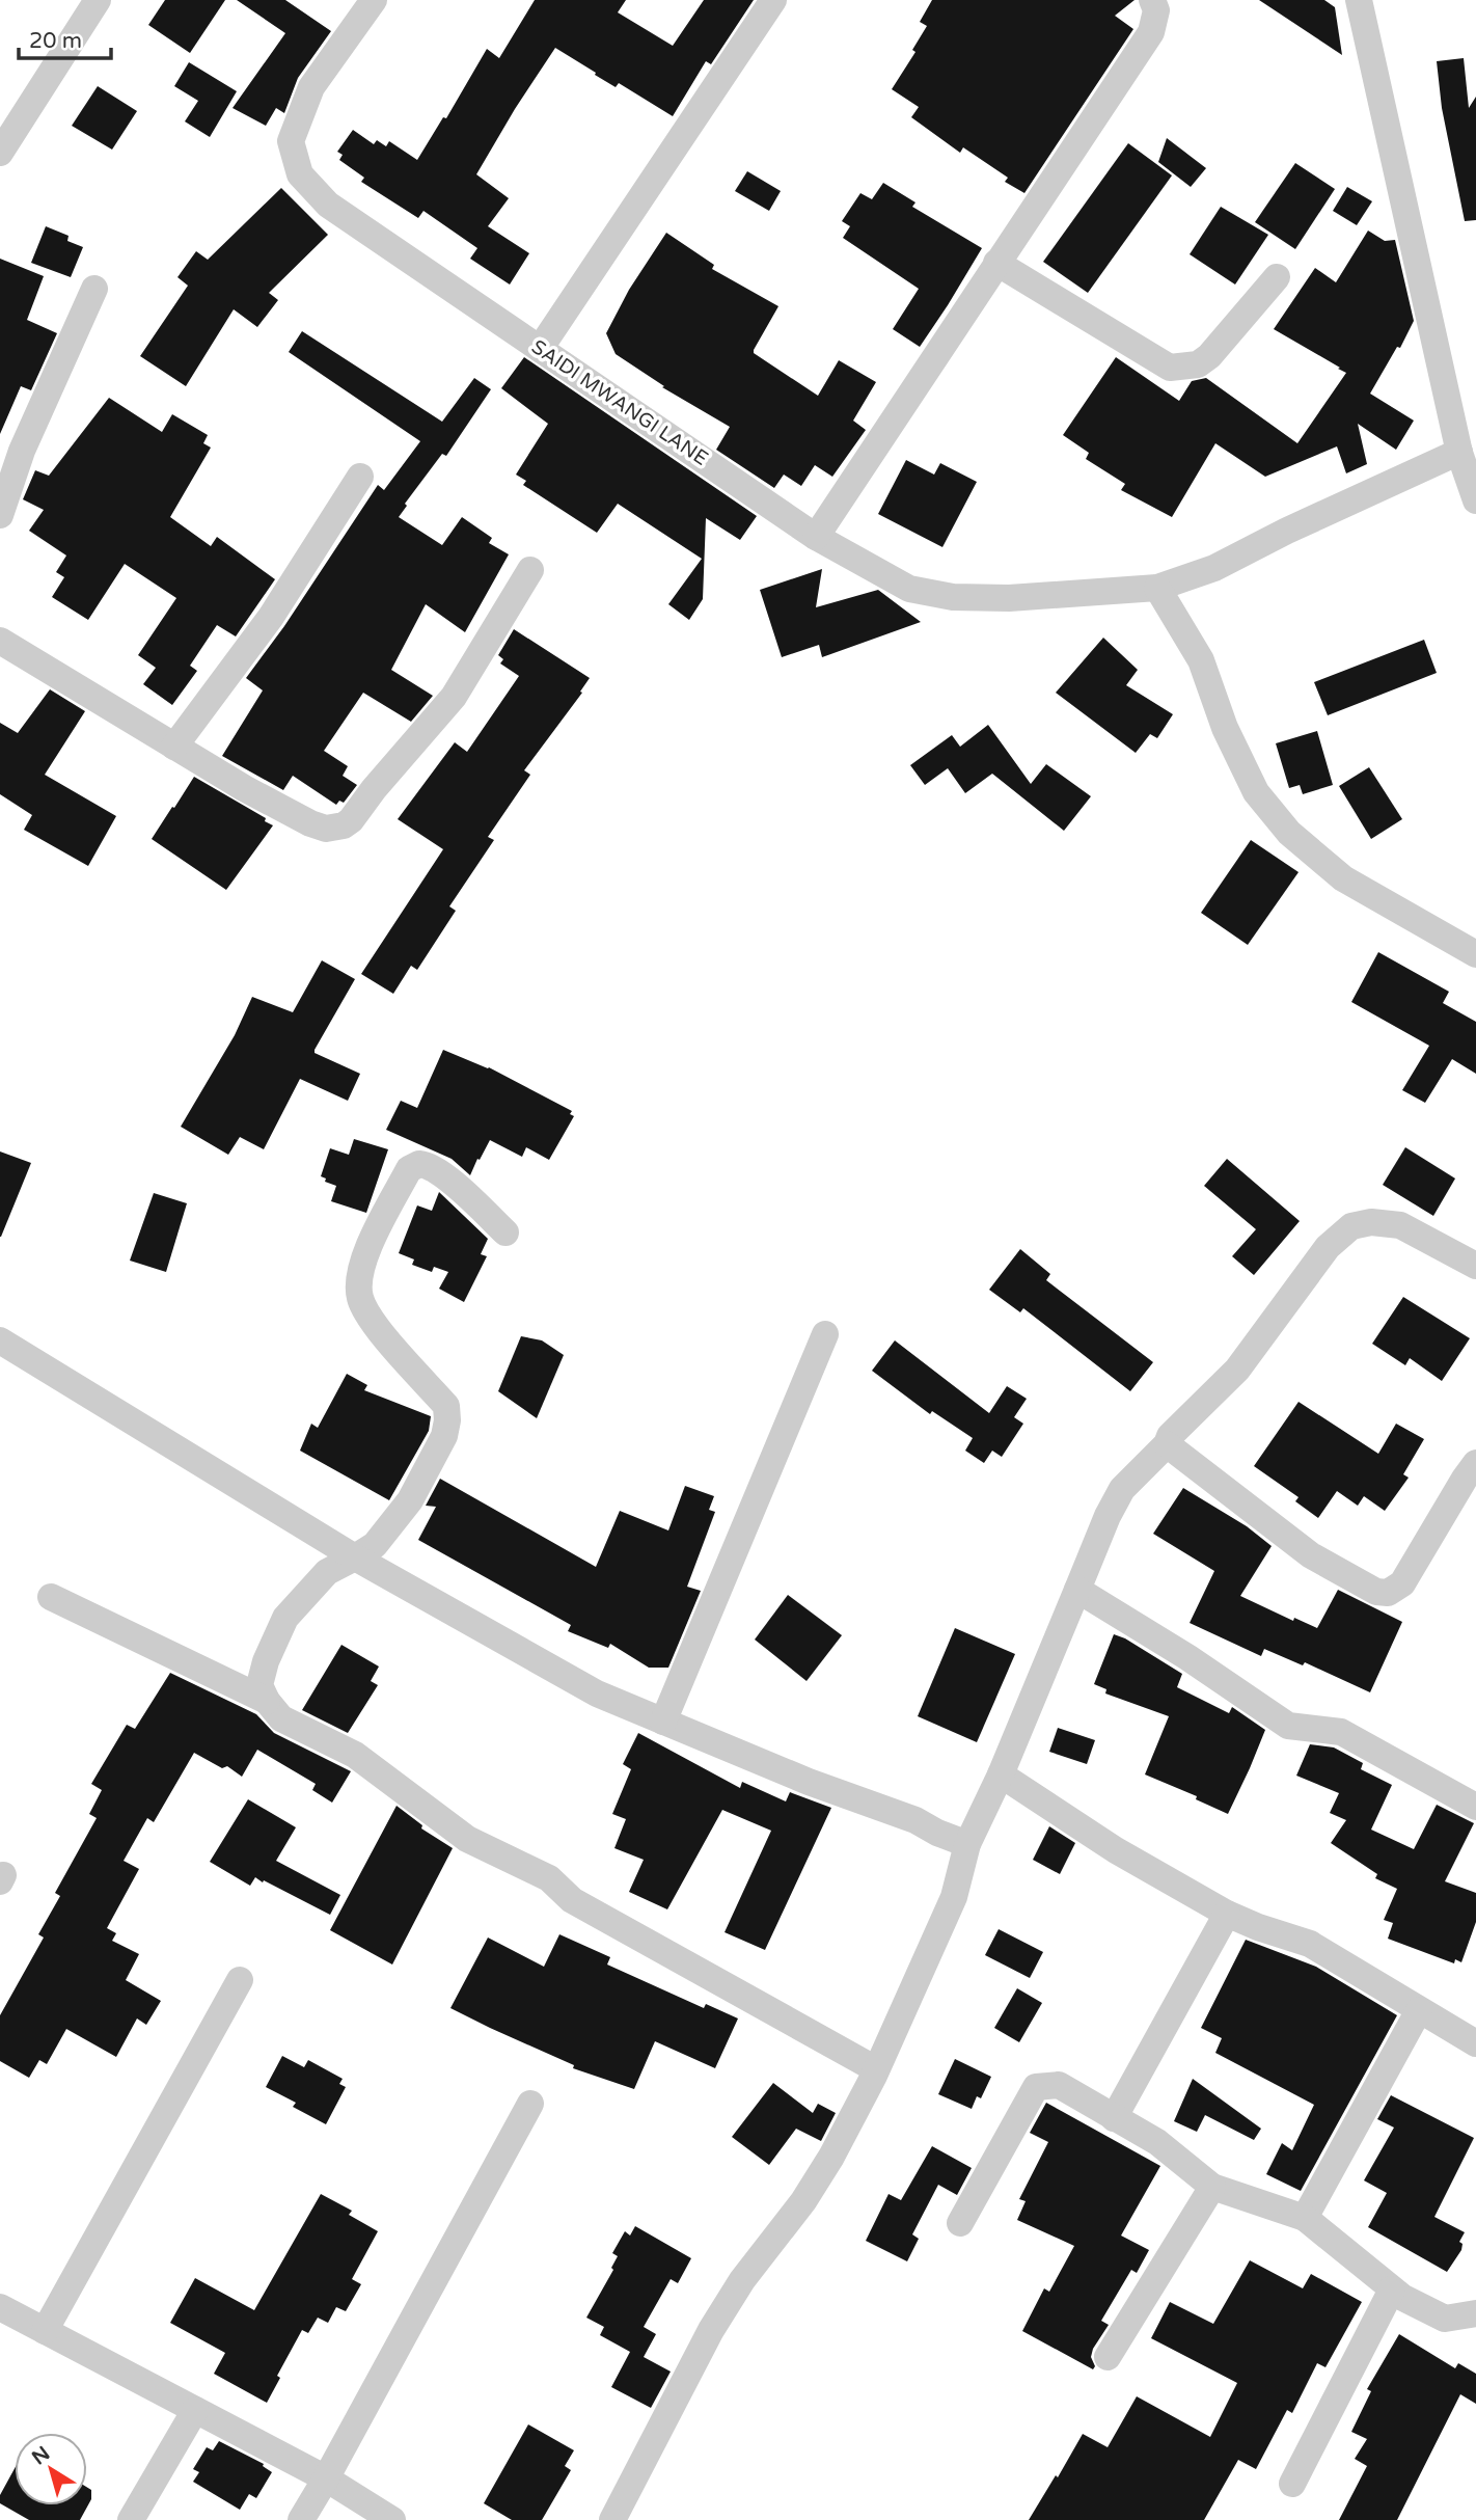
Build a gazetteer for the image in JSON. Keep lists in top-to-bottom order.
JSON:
{
  "streets": {
    "street": ["SAIDI MWANGI LANE"]
  },
  "scale_bar": "20 m",
  "north": "top left"
}
